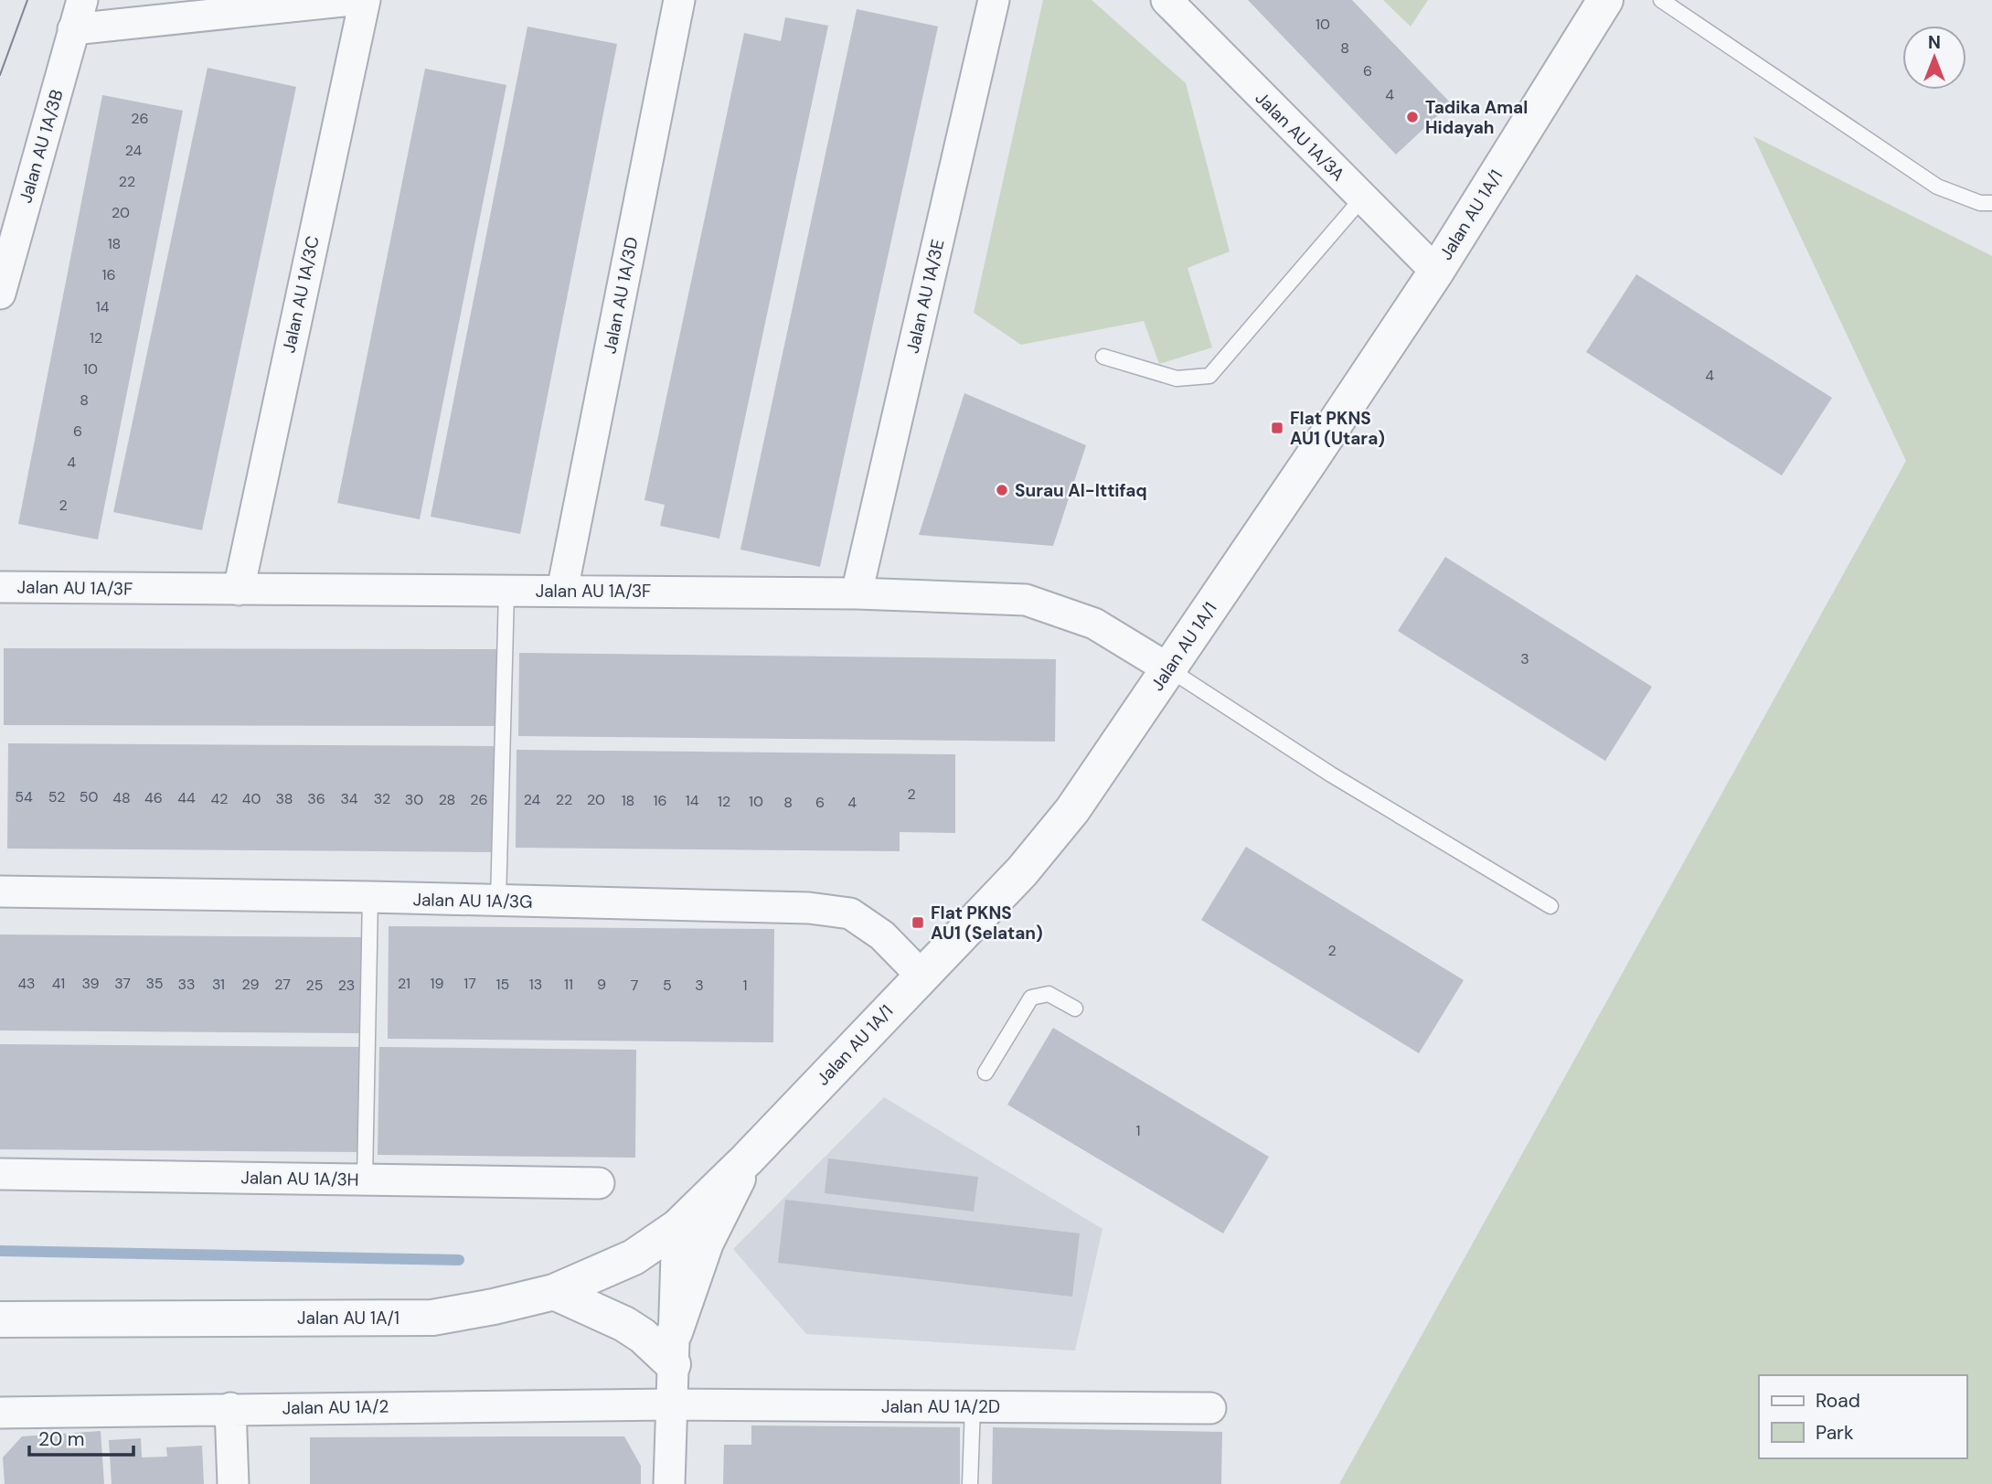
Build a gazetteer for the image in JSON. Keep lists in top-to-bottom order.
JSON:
{
  "streets": {
    "street": [
      "Jalan AU 1A/3A",
      "Jalan AU 1A/3B",
      "Jalan AU 1A/1",
      "Jalan AU 1A/3C",
      "Jalan AU 1A/3D",
      "Jalan AU 1A/3E",
      "Jalan AU 1A/3F",
      "Jalan AU 1A/3G",
      "Jalan AU 1A/3H",
      "Jalan AU 1A/2D",
      "Jalan AU 1A/2"
    ]
  },
  "crossings": [
    ["Jalan AU 1A/3A", "Jalan AU 1A/1"],
    ["Jalan AU 1A/1", "Jalan AU 1A/3F"],
    ["Jalan AU 1A/1", "Jalan AU 1A/3G"],
    ["Jalan AU 1A/3C", "Jalan AU 1A/3F"],
    ["Jalan AU 1A/3D", "Jalan AU 1A/3F"],
    ["Jalan AU 1A/3E", "Jalan AU 1A/3F"],
    ["Jalan AU 1A/2D", "Jalan AU 1A/2"]
  ],
  "places": {
    "other": ["Tadika Amal Hidayah", "Surau Al-Ittifaq"],
    "transit": ["Flat PKNS AU1 (Utara)", "Flat PKNS AU1 (Selatan)"]
  },
  "house_numbers": [
    "10",
    "8",
    "6",
    "4",
    "26",
    "24",
    "22",
    "20",
    "18",
    "16",
    "14",
    "12",
    "10",
    "4",
    "8",
    "6",
    "4",
    "2",
    "3",
    "2",
    "54",
    "52",
    "50",
    "48",
    "46",
    "44",
    "42",
    "40",
    "38",
    "36",
    "34",
    "32",
    "30",
    "28",
    "26",
    "24",
    "22",
    "20",
    "18",
    "16",
    "14",
    "12",
    "10",
    "8",
    "6",
    "4",
    "2",
    "43",
    "41",
    "39",
    "37",
    "35",
    "21",
    "19",
    "17",
    "33",
    "31",
    "29",
    "27",
    "15",
    "13",
    "11",
    "9",
    "25",
    "23",
    "7",
    "5",
    "3",
    "1",
    "1"
  ],
  "legend": ["Road", "Park"],
  "scale_bar": "20 m",
  "north": "top"
}
